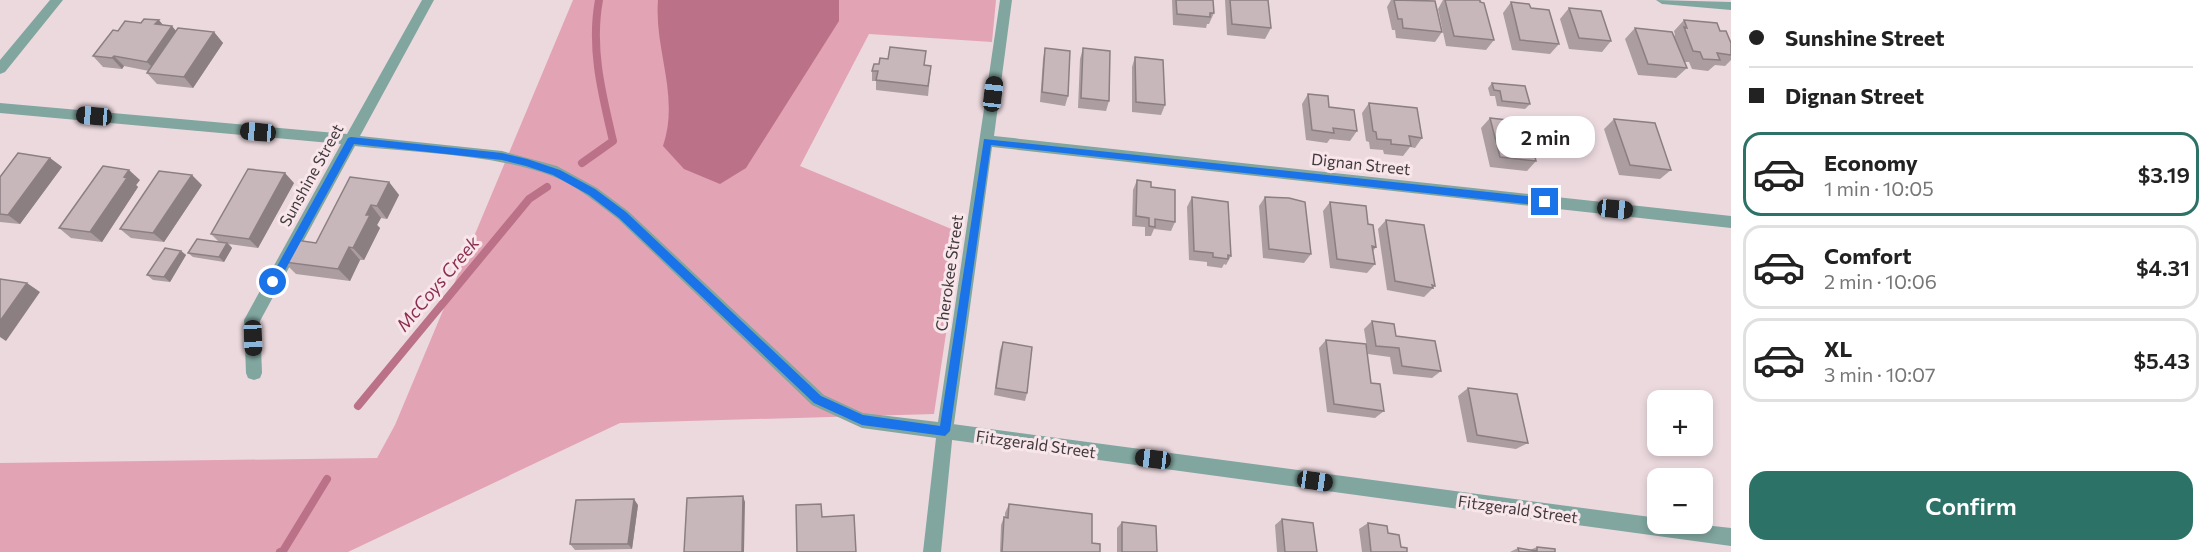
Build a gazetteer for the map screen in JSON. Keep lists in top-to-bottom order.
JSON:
{
  "streets": {
    "street": [
      "Dignan Street",
      "Sunshine Street",
      "Cherokee Street",
      "Fitzgerald Street"
    ]
  },
  "crossings": [
    ["Dignan Street", "Cherokee Street"],
    ["Sunshine Street", "Fitzgerald Street"],
    ["Cherokee Street", "Fitzgerald Street"]
  ],
  "water": ["McCoys Creek"],
  "page": {
    "banner": ["Sunshine Street", "Dignan Street"],
    "bubble": "2 min",
    "list": [
      {
        "name": "Economy",
        "note": "1 min · 10:05",
        "value": "$3.19"
      },
      {
        "name": "Comfort",
        "note": "2 min · 10:06",
        "value": "$4.31"
      },
      {
        "name": "XL",
        "note": "3 min · 10:07",
        "value": "$5.43"
      }
    ],
    "map_buttons": ["+", "−"],
    "buttons": "Confirm"
  }
}
